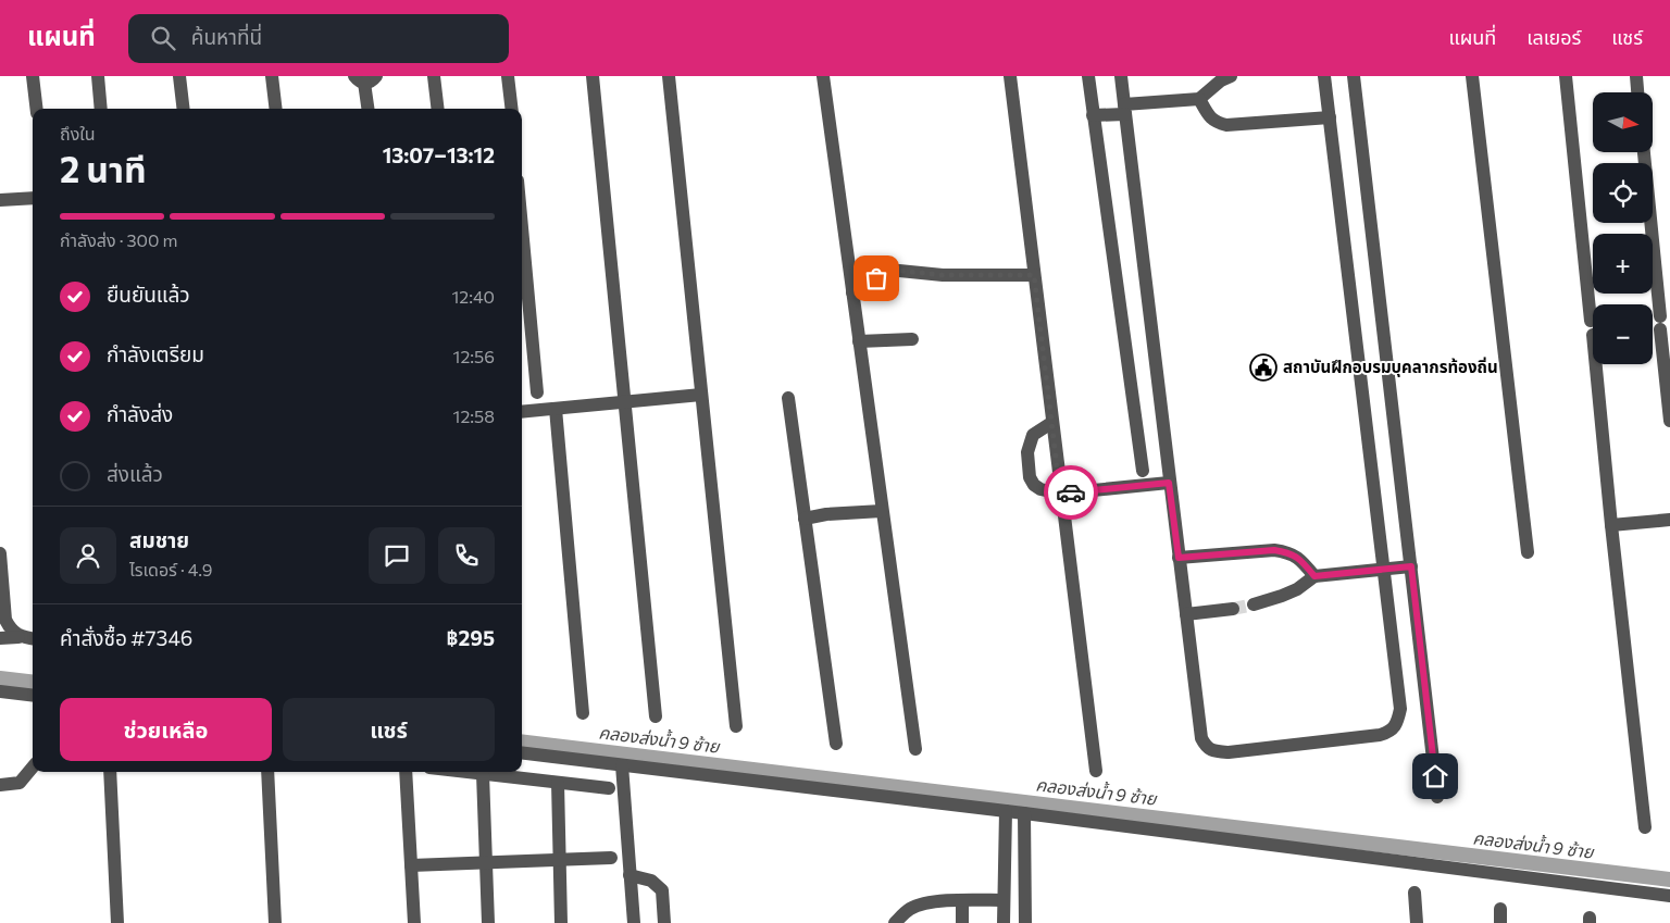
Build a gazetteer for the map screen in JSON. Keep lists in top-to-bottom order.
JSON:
{
  "water": ["คลองส่งน้ำ 9 ซ้าย"],
  "places": {
    "public building": ["สถาบันฝึกอบรมบุคลากรท้องถิ่น"]
  },
  "north": "right",
  "page": {
    "header": "แผนที่",
    "search": "ค้นหาที่นี่",
    "nav": ["แผนที่", "เลเยอร์", "แชร์"],
    "map_buttons": ["+", "−"],
    "heading": ["2 นาที", "ถึงใน", "13:07–13:12"],
    "panel": [
      "สมชาย",
      "ไรเดอร์ · 4.9",
      "คำสั่งซื้อ #7346",
      "฿295"
    ],
    "bar": "กำลังส่ง · 300 m",
    "list": [
      ["ยืนยันแล้ว", "12:40"],
      ["กำลังเตรียม", "12:56"],
      ["กำลังส่ง", "12:58"],
      "ส่งแล้ว"
    ],
    "buttons": ["ช่วยเหลือ", "แชร์"]
  }
}
